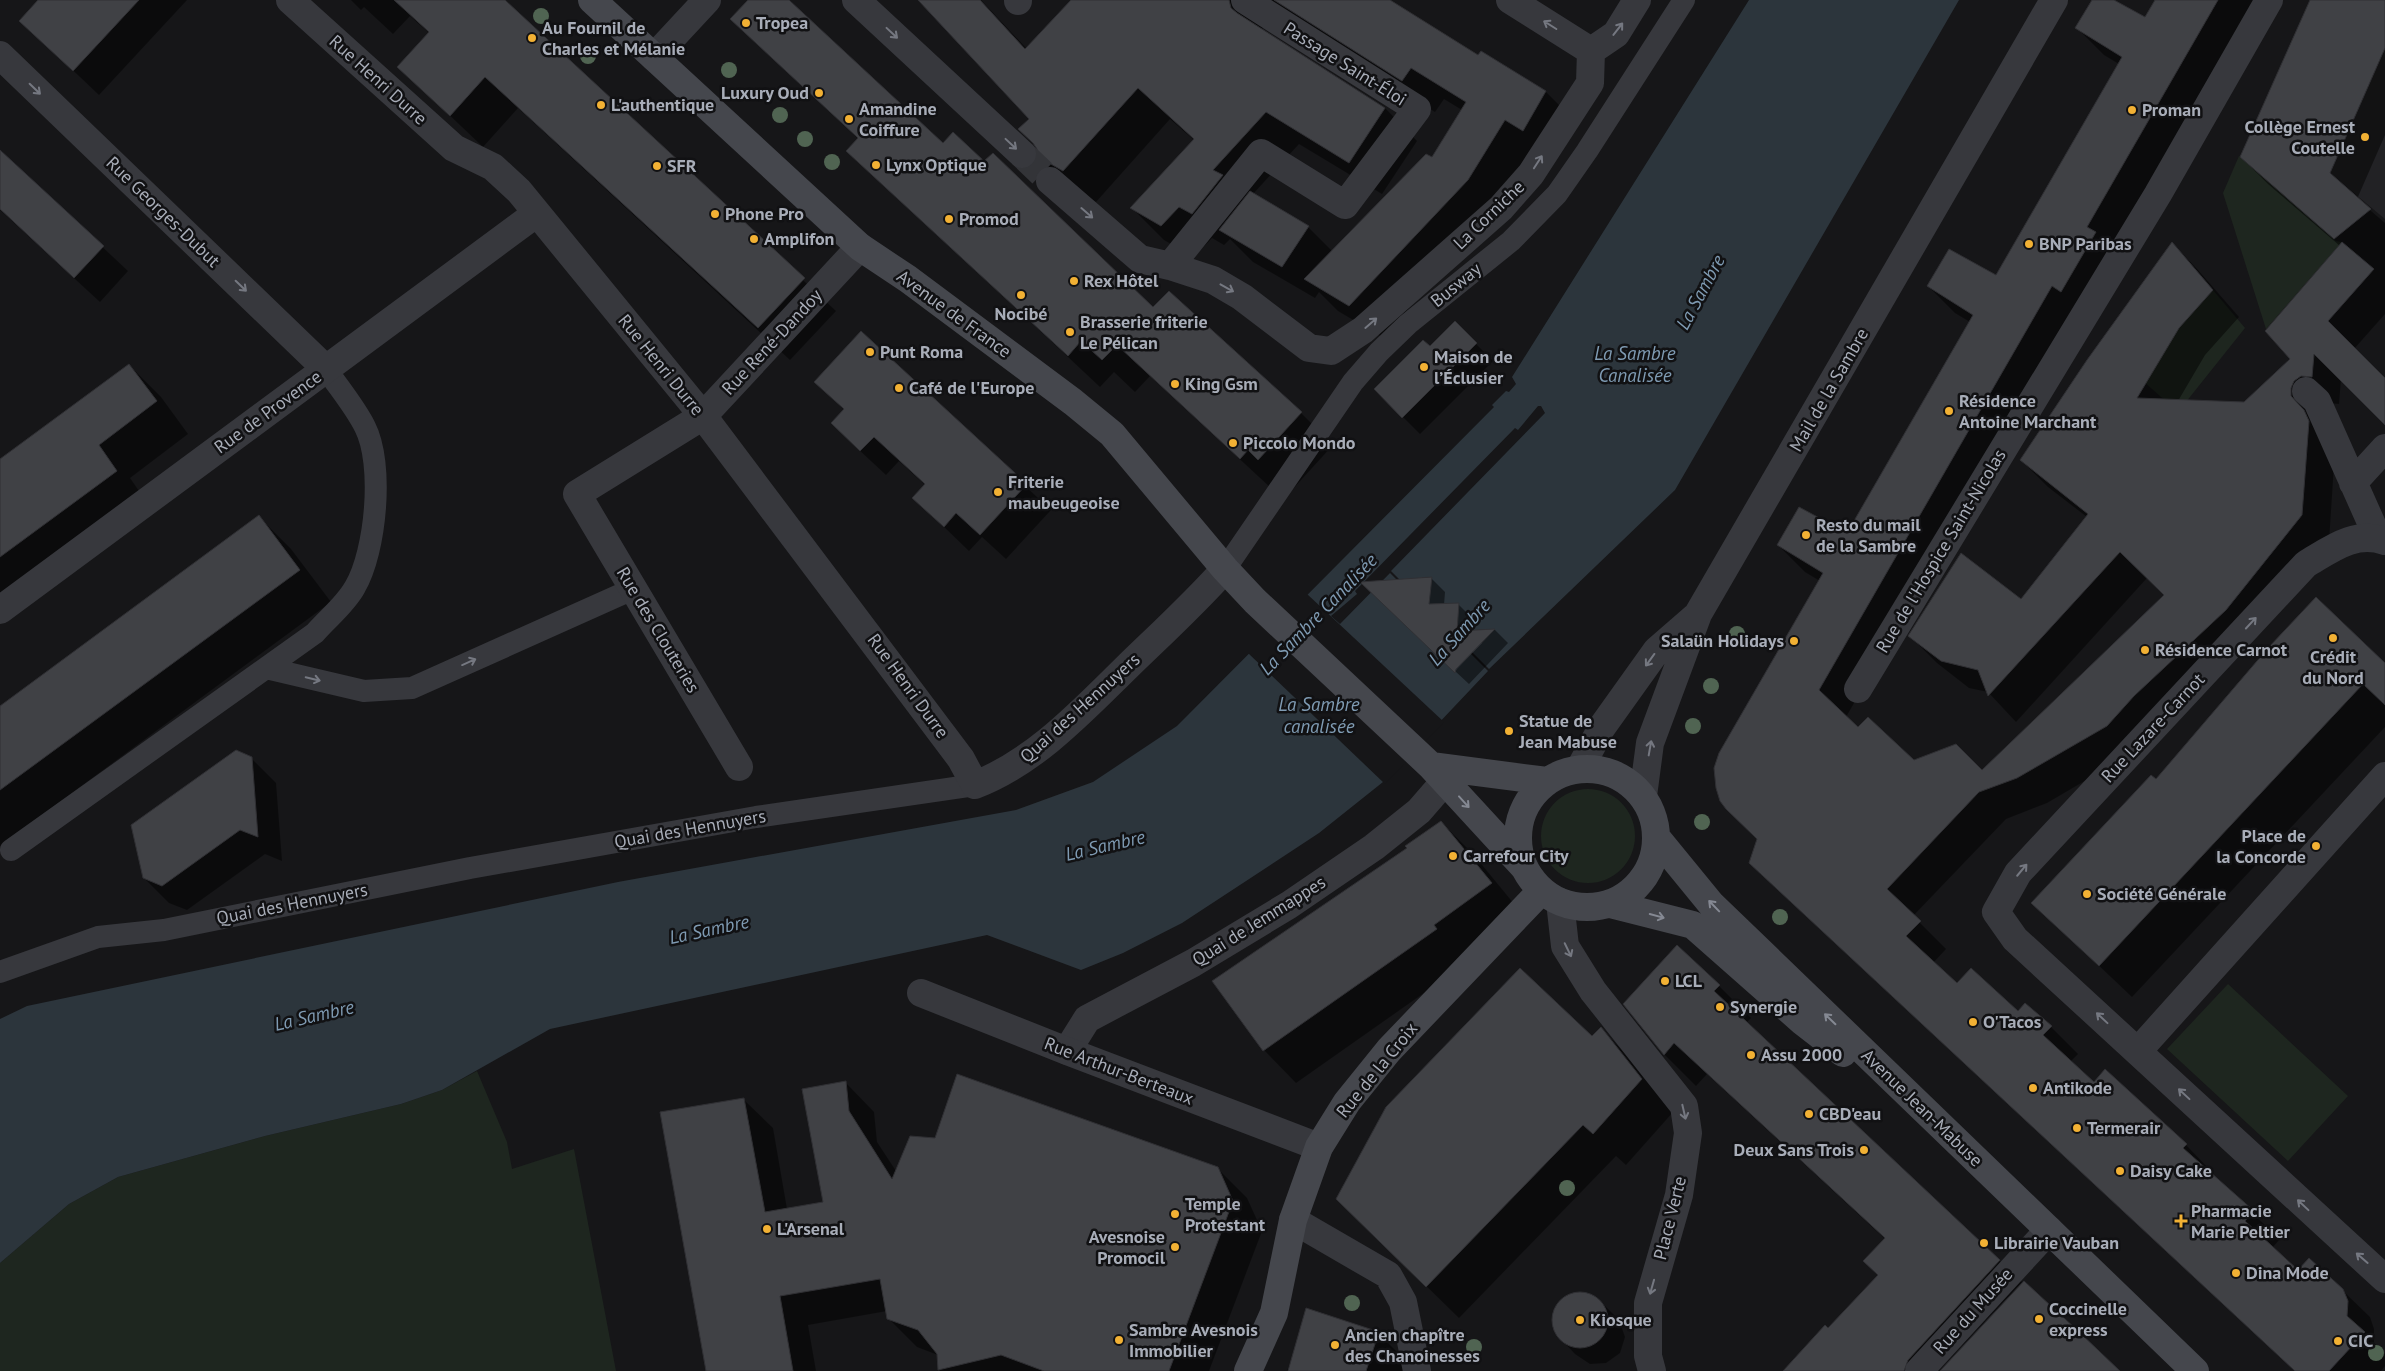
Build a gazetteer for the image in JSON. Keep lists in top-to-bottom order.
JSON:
{
  "streets": {
    "main road": ["Avenue de France", "Rue de la Croix", "Avenue Jean-Mabuse"],
    "street": [
      "Passage Saint-Éloi",
      "Rue Henri Durre",
      "Rue Georges-Dubut",
      "La Corniche",
      "Rue René-Dandoy",
      "Mail de la Sambre",
      "Rue de Provence",
      "Rue de l'Hospice Saint-Nicolas",
      "Rue des Clouteries",
      "Quai des Hennuyers",
      "Rue Lazare-Carnot",
      "Quai de Jemmappes",
      "Rue Arthur-Berteaux",
      "Place Verte",
      "Rue du Musée"
    ],
    "lane": ["Busway"]
  },
  "crossings": [
    ["Passage Saint-Éloi", "La Corniche"],
    ["Rue Henri Durre", "Rue René-Dandoy"],
    ["Rue Henri Durre", "Rue de Provence"],
    ["Rue Henri Durre", "Quai des Hennuyers"],
    ["Rue Georges-Dubut", "Rue de Provence"],
    ["Busway", "Avenue de France"],
    ["Busway", "Quai des Hennuyers"],
    ["Avenue de France", "Rue René-Dandoy"],
    ["Avenue de France", "Mail de la Sambre"],
    ["Avenue de France", "Quai des Hennuyers"],
    ["Avenue de France", "Quai de Jemmappes"],
    ["Avenue de France", "Rue de la Croix"],
    ["Avenue de France", "Avenue Jean-Mabuse"],
    ["Avenue de France", "Place Verte"],
    ["Rue René-Dandoy", "Rue des Clouteries"],
    ["Mail de la Sambre", "Rue de la Croix"],
    ["Mail de la Sambre", "Avenue Jean-Mabuse"],
    ["Mail de la Sambre", "Place Verte"],
    ["Quai de Jemmappes", "Rue Arthur-Berteaux"],
    ["Rue de la Croix", "Rue Arthur-Berteaux"],
    ["Rue de la Croix", "Avenue Jean-Mabuse"],
    ["Rue de la Croix", "Place Verte"],
    ["Avenue Jean-Mabuse", "Place Verte"],
    ["Avenue Jean-Mabuse", "Rue du Musée"]
  ],
  "one_way": ["Rue Georges-Dubut", "Place Verte"],
  "water": ["La Sambre", "La Sambre Canalisée", "La Sambre canalisée"],
  "places": {
    "other": [
      "Tropea",
      "Au Fournil de Charles et Mélanie",
      "Luxury Oud",
      "L'authentique",
      "Proman",
      "Amandine Coiffure",
      "Collège Ernest Coutelle",
      "Lynx Optique",
      "SFR",
      "Phone Pro",
      "Promod",
      "Amplifon",
      "BNP Paribas",
      "Rex Hôtel",
      "Nocibé",
      "Brasserie friterie Le Pélican",
      "Punt Roma",
      "Maison de l’Éclusier",
      "King Gsm",
      "Café de l'Europe",
      "Résidence Antoine Marchant",
      "Piccolo Mondo",
      "Friterie maubeugeoise",
      "Resto du mail de la Sambre",
      "Crédit du Nord",
      "Salaün Holidays",
      "Résidence Carnot",
      "Statue de Jean Mabuse",
      "Place de la Concorde",
      "Carrefour City",
      "Société Générale",
      "LCL",
      "Synergie",
      "O'Tacos",
      "Assu 2000",
      "Antikode",
      "CBD'eau",
      "Termerair",
      "Deux Sans Trois",
      "Daisy Cake",
      "Temple Protestant",
      "L'Arsenal",
      "Librairie Vauban",
      "Avesnoise Promocil",
      "Dina Mode",
      "Coccinelle express",
      "Kiosque",
      "Sambre Avesnois Immobilier",
      "CIC",
      "Ancien chapître des Chanoinesses"
    ],
    "health": ["Pharmacie Marie Peltier"]
  }
}
